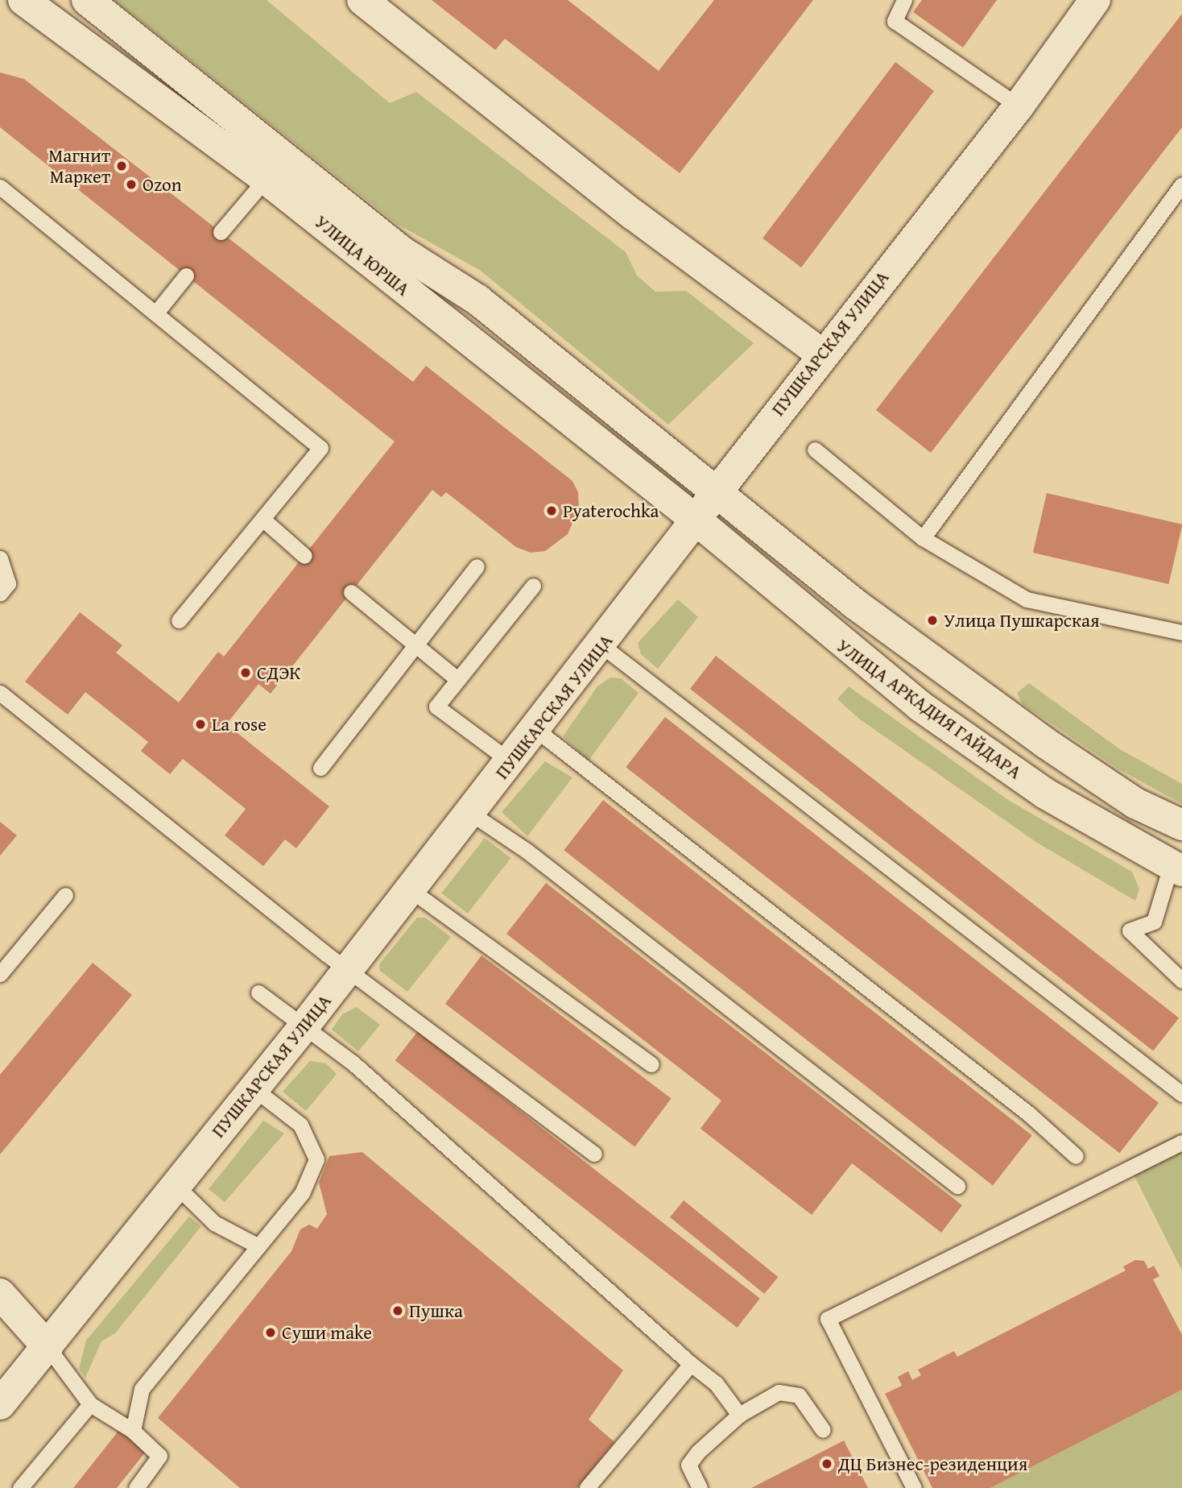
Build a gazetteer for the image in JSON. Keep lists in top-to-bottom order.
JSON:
{
  "streets": {
    "main road": ["УЛИЦА ЮРША", "ПУШКАРСКАЯ УЛИЦА", "УЛИЦА АРКАДИЯ ГАЙДАРА"]
  },
  "crossings": [
    ["УЛИЦА ЮРША", "ПУШКАРСКАЯ УЛИЦА"],
    ["УЛИЦА ЮРША", "УЛИЦА АРКАДИЯ ГАЙДАРА"],
    ["ПУШКАРСКАЯ УЛИЦА", "УЛИЦА АРКАДИЯ ГАЙДАРА"]
  ],
  "places": [
    "Магнит Маркет",
    "Ozon",
    "Pyaterochka",
    "Улица Пушкарская",
    "СДЭК",
    "La rose",
    "Пушка",
    "Суши make",
    "ДЦ Бизнес-резиденция"
  ]
}
